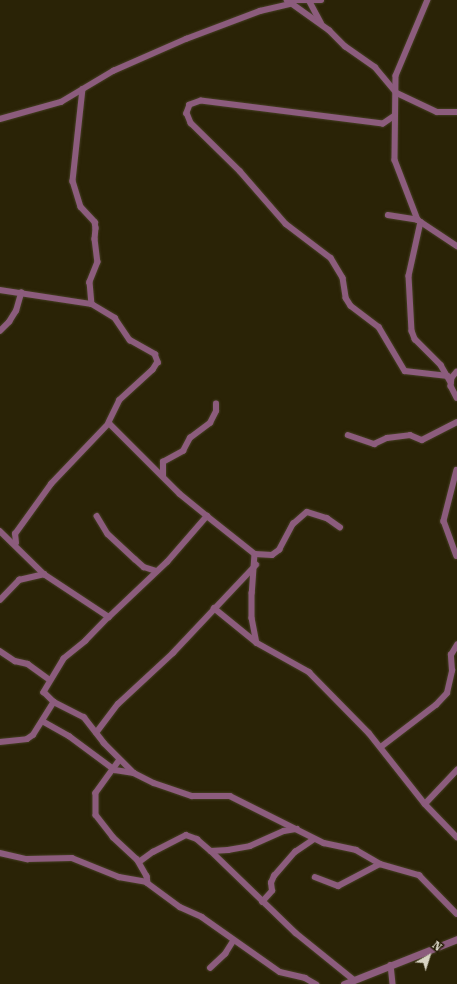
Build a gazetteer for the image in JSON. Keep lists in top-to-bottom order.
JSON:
{
  "north": "top right"
}
